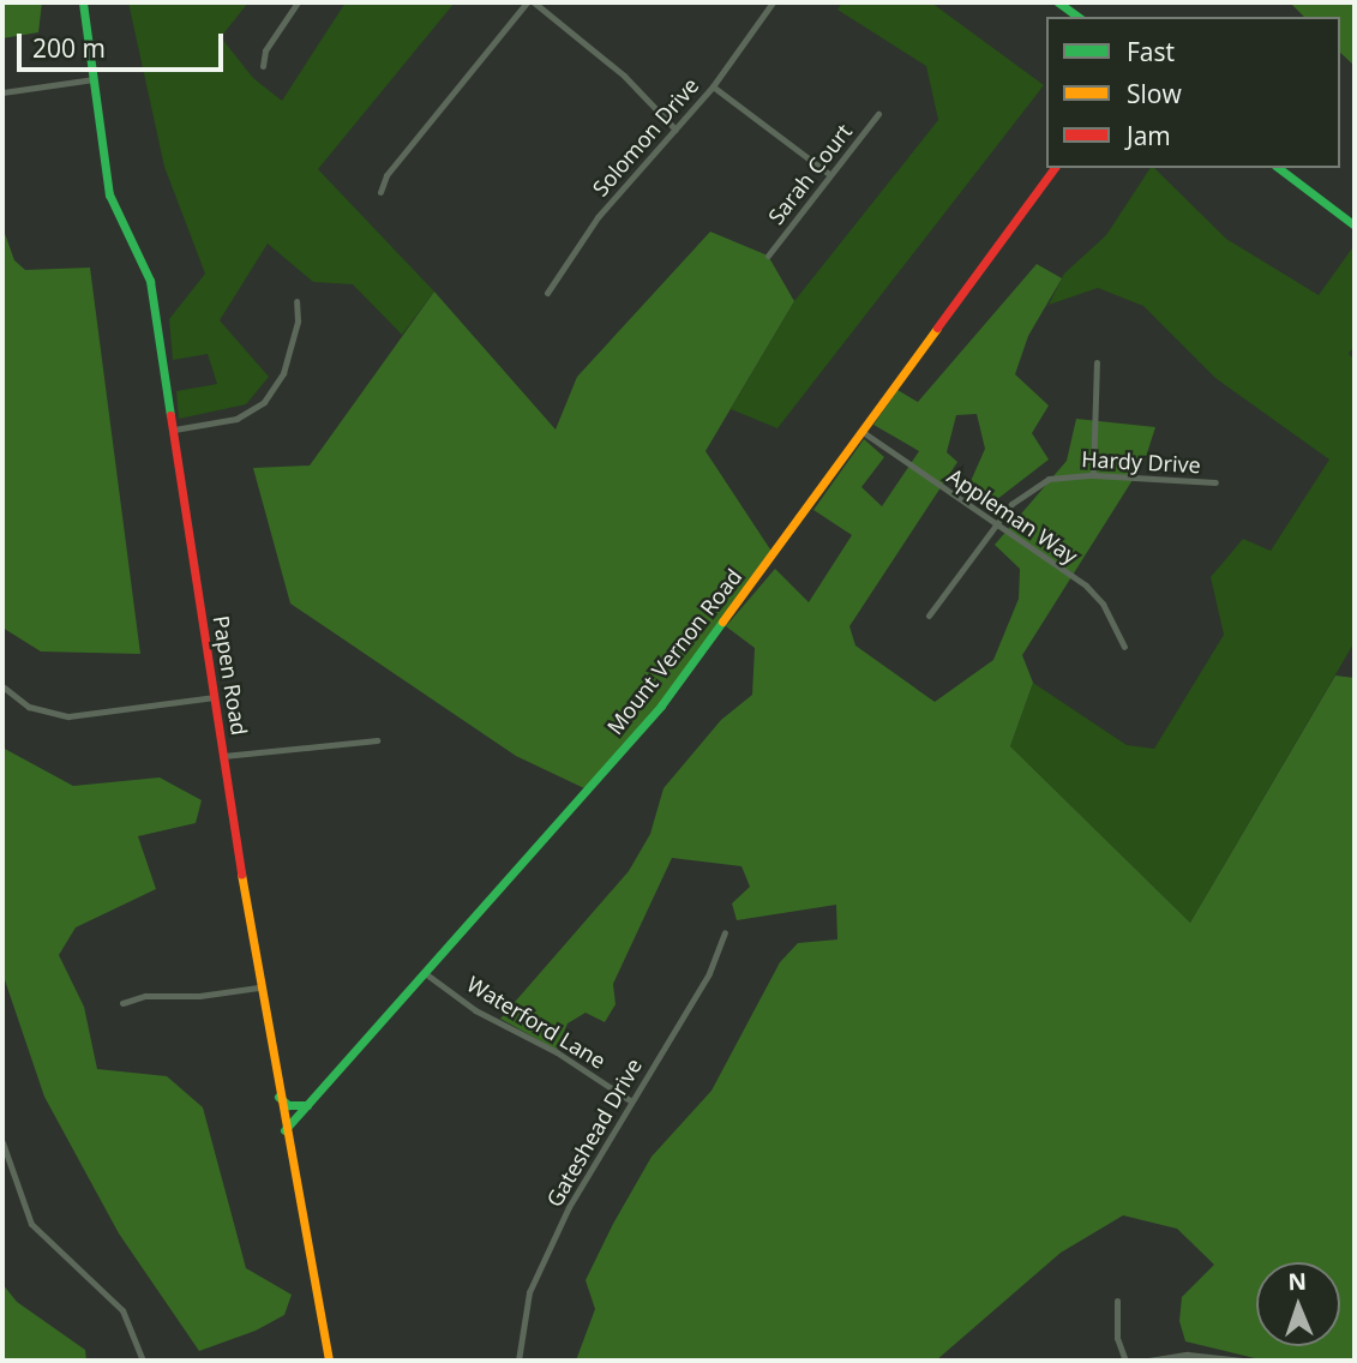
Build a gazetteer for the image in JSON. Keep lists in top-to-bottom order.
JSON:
{
  "streets": {
    "street": [
      "Solomon Drive",
      "Sarah Court",
      "Hardy Drive",
      "Appleman Way",
      "Mount Vernon Road",
      "Papen Road",
      "Waterford Lane",
      "Gateshead Drive"
    ]
  },
  "crossings": [
    ["Hardy Drive", "Appleman Way"],
    ["Appleman Way", "Mount Vernon Road"],
    ["Mount Vernon Road", "Papen Road"],
    ["Mount Vernon Road", "Waterford Lane"],
    ["Waterford Lane", "Gateshead Drive"]
  ],
  "legend": ["Fast", "Slow", "Jam"],
  "scale_bar": "200 m",
  "north": "top"
}
